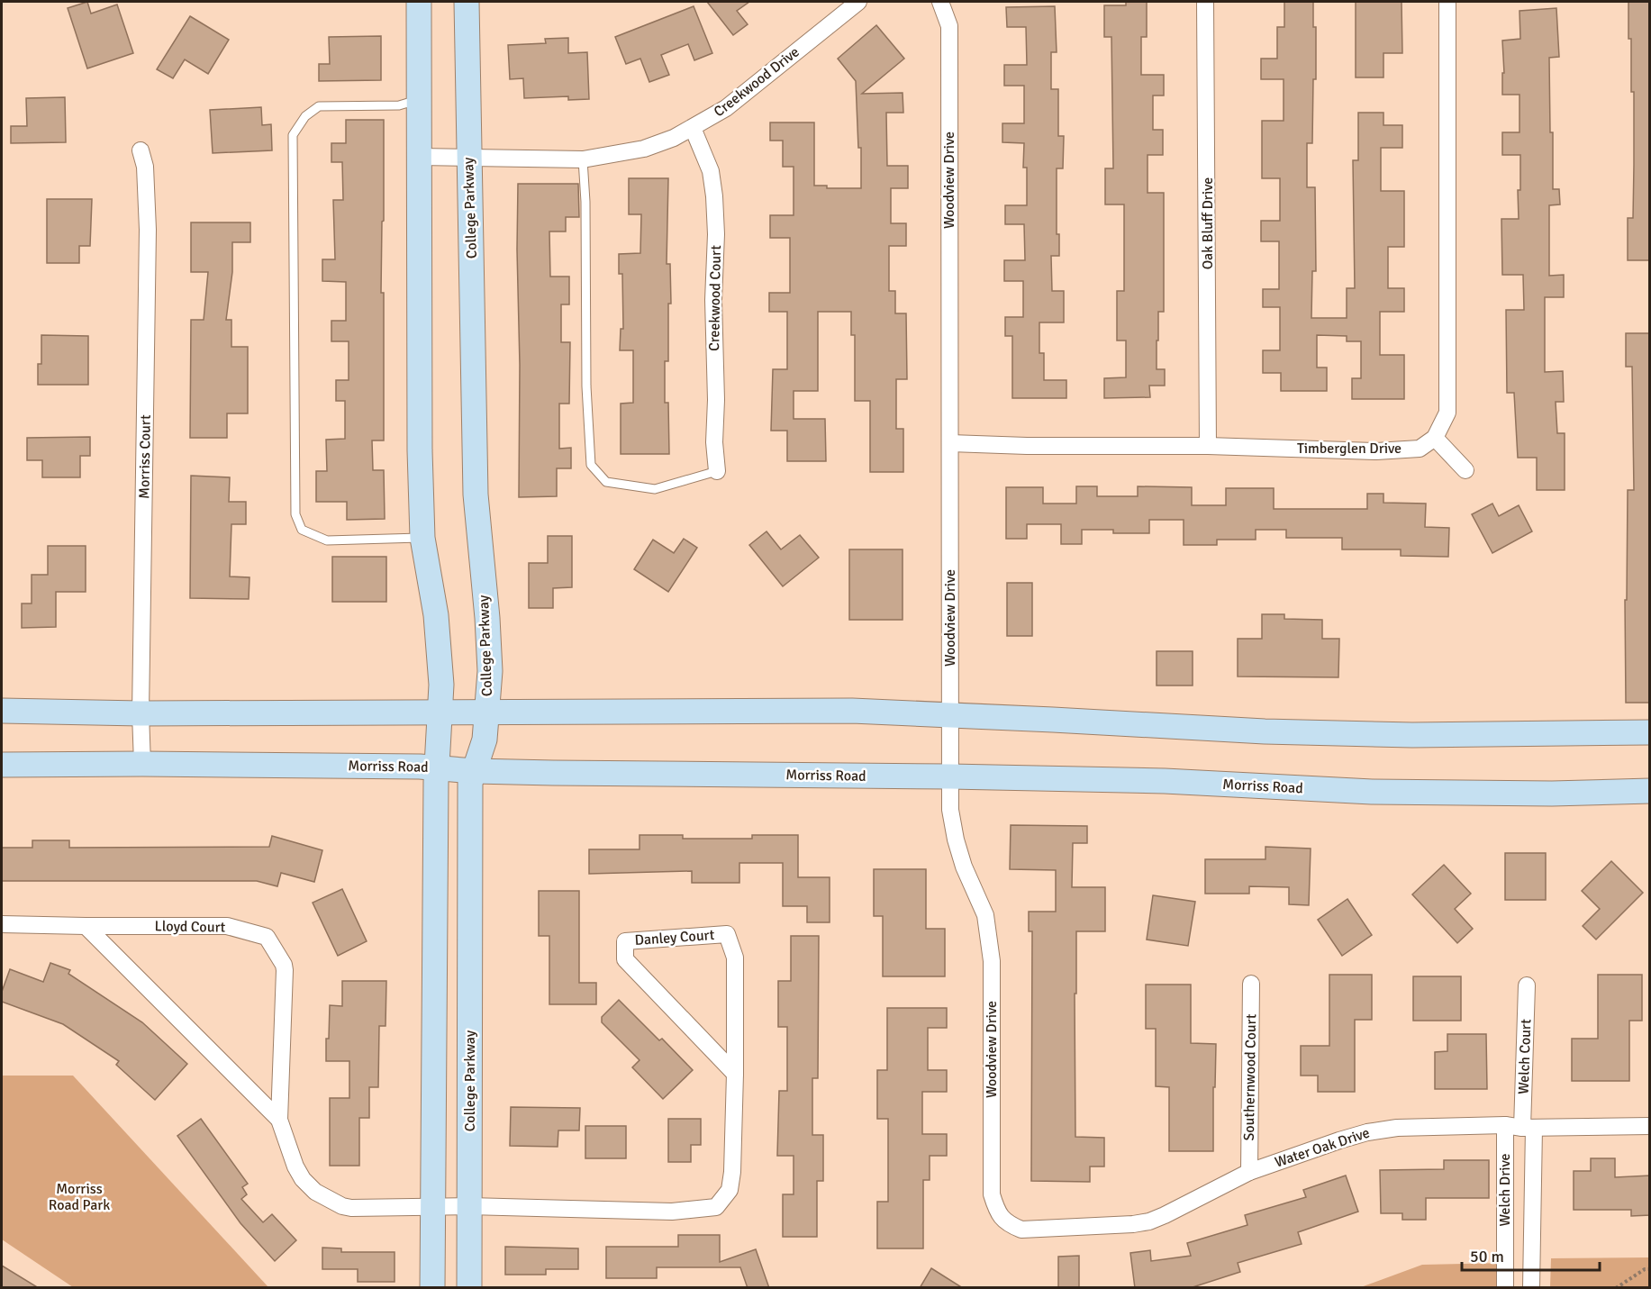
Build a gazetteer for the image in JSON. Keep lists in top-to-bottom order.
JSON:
{
  "streets": {
    "main road": ["College Parkway", "Morriss Road"],
    "street": [
      "Creekwood Drive",
      "Woodview Drive",
      "Oak Bluff Drive",
      "Creekwood Court",
      "Timberglen Drive",
      "Morriss Court",
      "Lloyd Court",
      "Danley Court",
      "Welch Court",
      "Southernwood Court",
      "Water Oak Drive",
      "Welch Drive"
    ]
  },
  "crossings": [
    ["Creekwood Drive", "College Parkway"],
    ["Creekwood Drive", "Creekwood Court"],
    ["Woodview Drive", "Timberglen Drive"],
    ["Woodview Drive", "Morriss Road"],
    ["Woodview Drive", "Water Oak Drive"],
    ["College Parkway", "Morriss Road"],
    ["College Parkway", "Lloyd Court"],
    ["College Parkway", "Danley Court"],
    ["Oak Bluff Drive", "Timberglen Drive"],
    ["Morriss Court", "Morriss Road"],
    ["Lloyd Court", "Danley Court"],
    ["Welch Court", "Water Oak Drive"],
    ["Welch Court", "Welch Drive"],
    ["Southernwood Court", "Water Oak Drive"],
    ["Water Oak Drive", "Welch Drive"]
  ],
  "parks": ["Morriss Road Park"],
  "scale_bar": "50 m"
}
